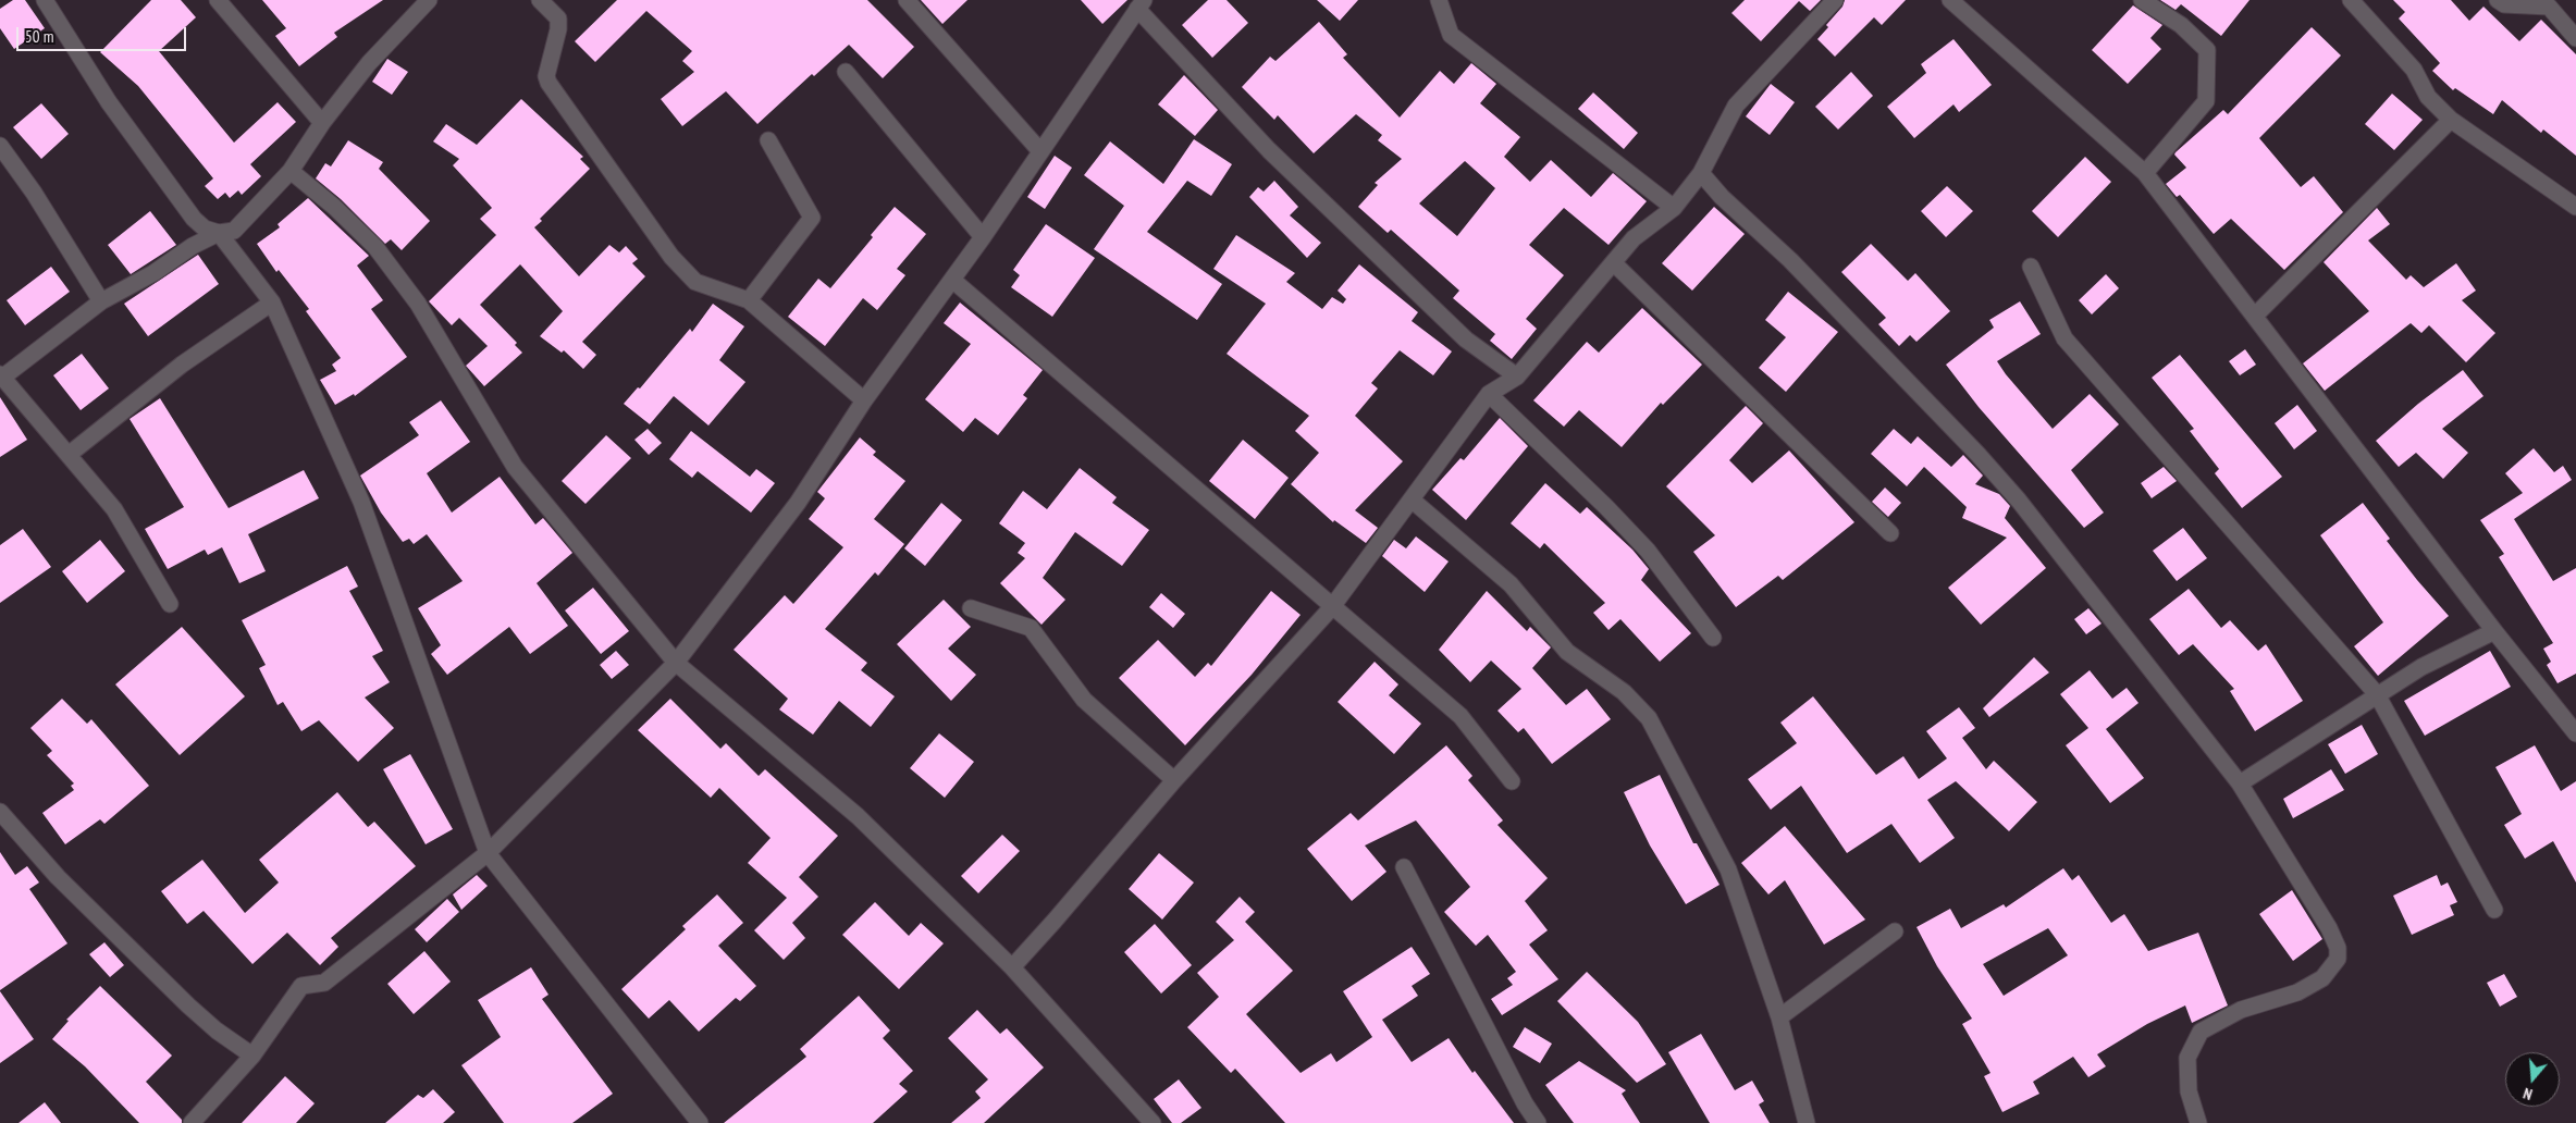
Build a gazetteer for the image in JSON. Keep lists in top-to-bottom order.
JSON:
{
  "scale_bar": "50 m",
  "north": "bottom"
}
